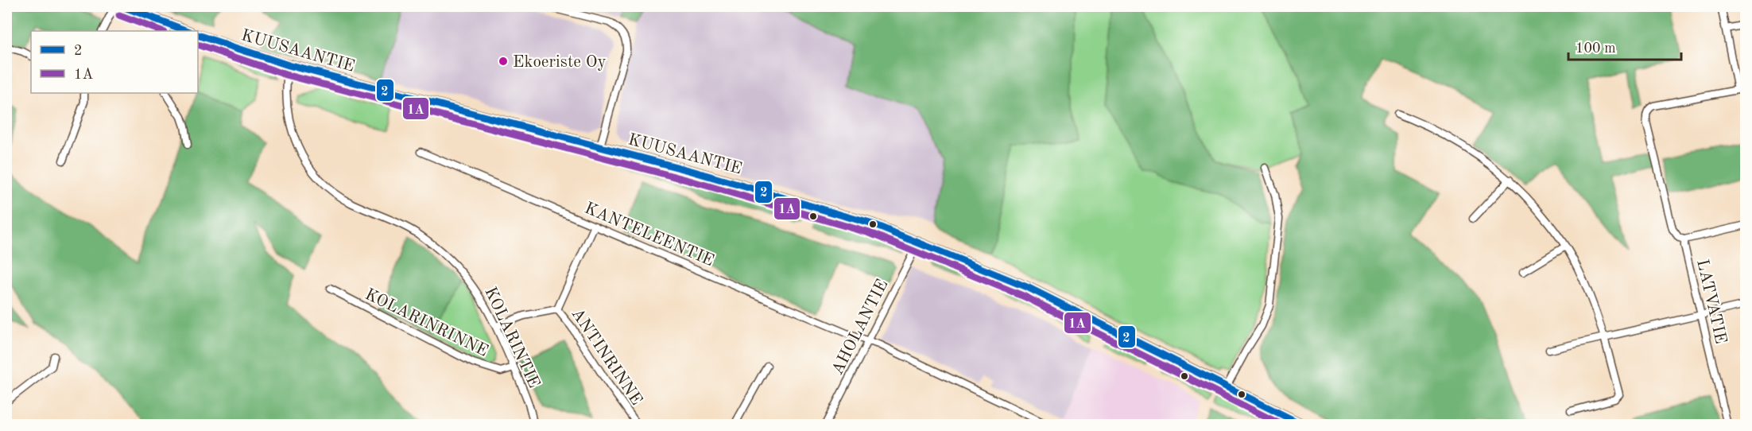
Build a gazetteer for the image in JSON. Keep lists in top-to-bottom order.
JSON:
{
  "streets": {
    "main road": ["KUUSAANTIE"],
    "street": [
      "KANTELEENTIE",
      "LATVATIE",
      "KOLARINRINNE",
      "AHOLANTIE",
      "KOLARINTIE",
      "ANTINRINNE"
    ]
  },
  "crossings": [
    ["KUUSAANTIE", "AHOLANTIE"],
    ["KUUSAANTIE", "KOLARINTIE"],
    ["KANTELEENTIE", "AHOLANTIE"],
    ["KOLARINRINNE", "KOLARINTIE"],
    ["KOLARINTIE", "ANTINRINNE"]
  ],
  "places": ["Ekoeriste Oy"],
  "lines": ["transit line 2", "transit line 1A"],
  "legend": ["2", "1A"],
  "scale_bar": "100 m"
}
